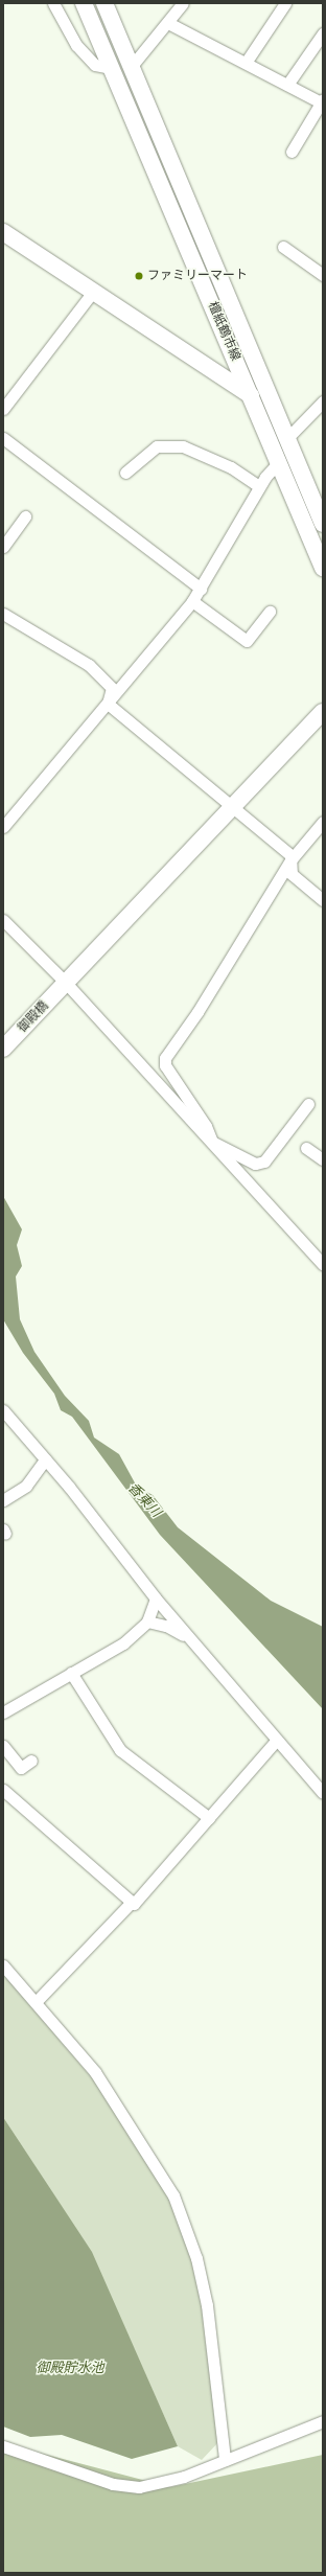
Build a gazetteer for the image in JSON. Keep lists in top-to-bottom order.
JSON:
{
  "streets": {
    "main road": ["檀紙鶴市線", "御殿橋"]
  },
  "water": ["香東川", "御殿貯水池"],
  "places": ["ファミリーマート"]
}
